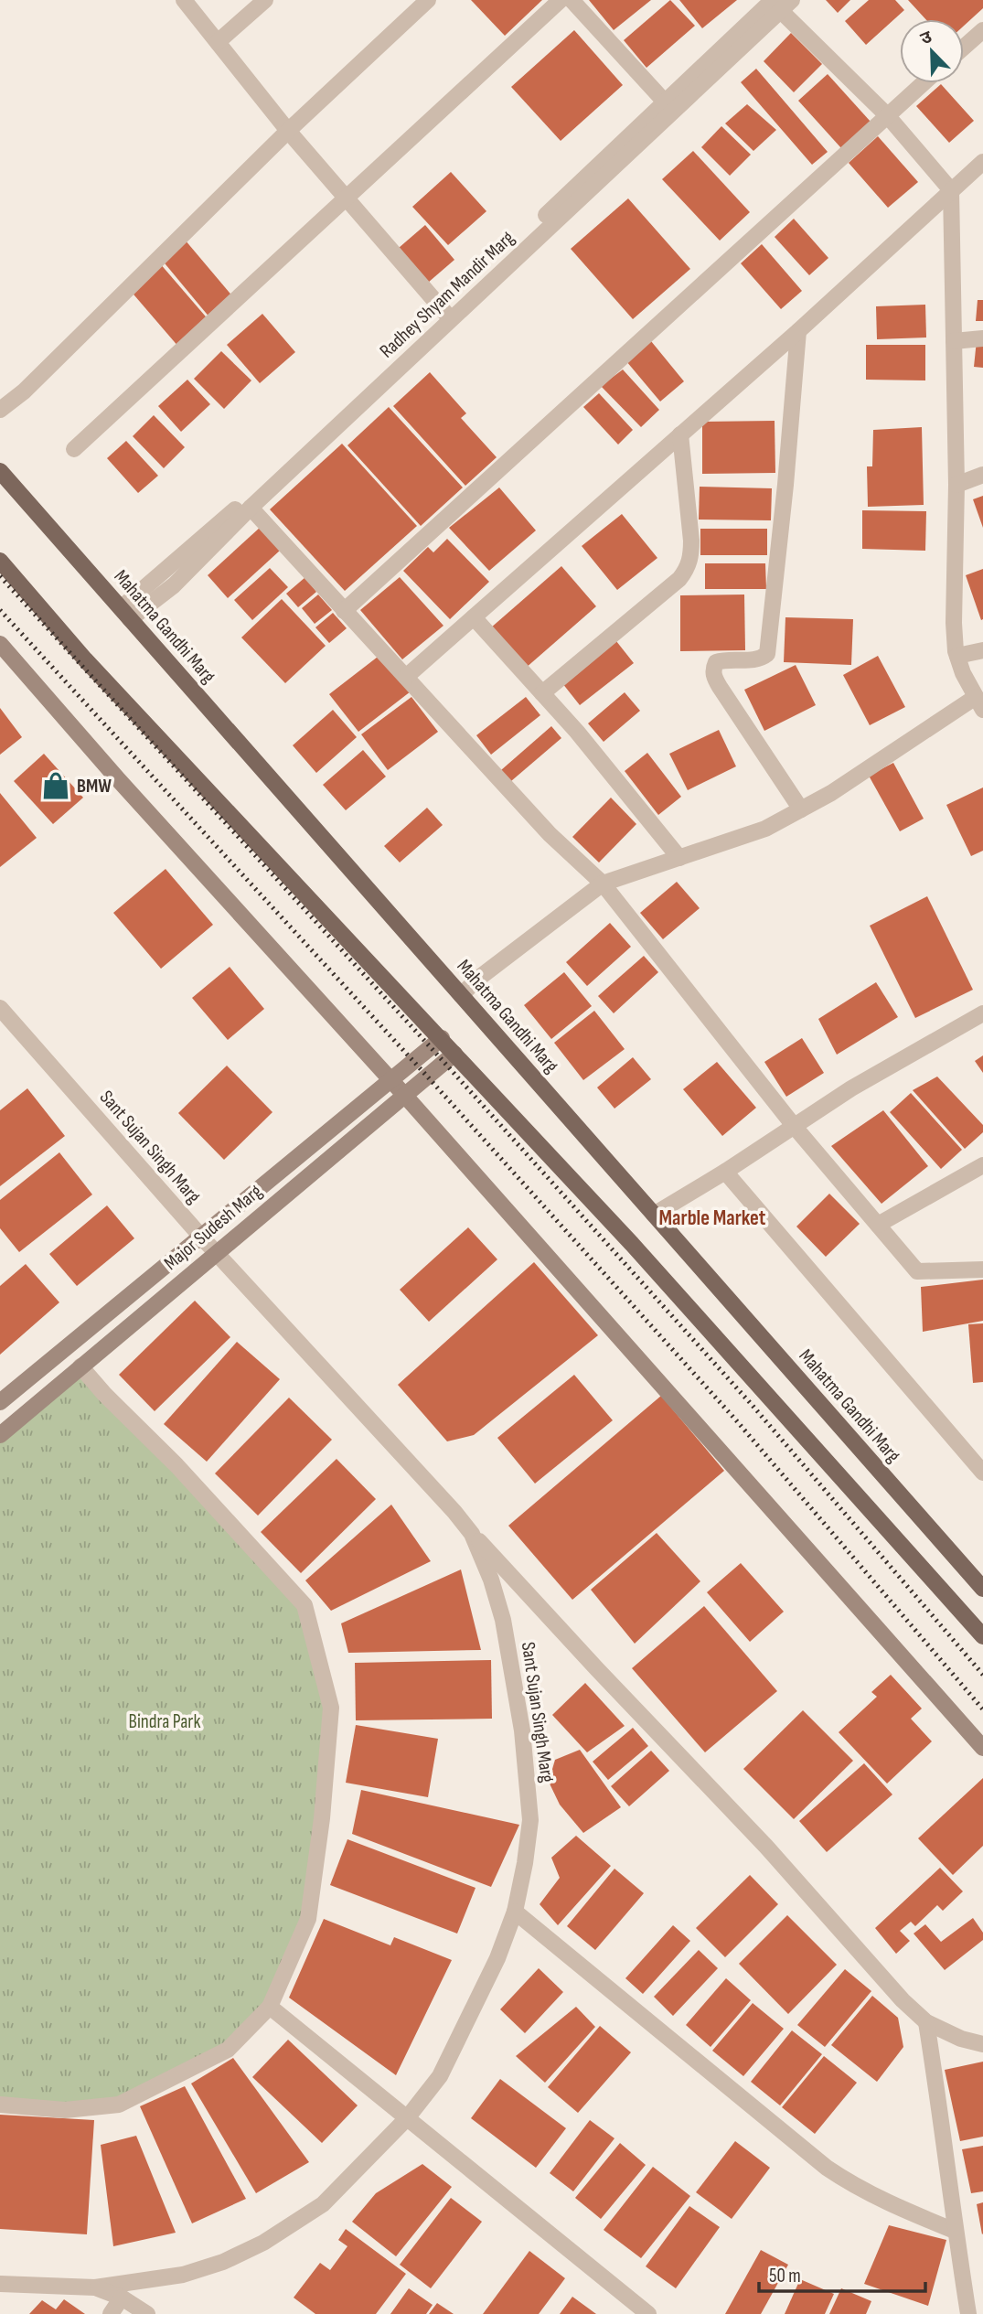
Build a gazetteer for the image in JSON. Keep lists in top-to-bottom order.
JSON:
{
  "streets": {
    "main road": ["Mahatma Gandhi Marg"],
    "street": ["Radhey Shyam Mandir Marg", "Sant Sujan Singh Marg", "Major Sudesh Marg"]
  },
  "crossings": [
    ["Radhey Shyam Mandir Marg", "Mahatma Gandhi Marg"],
    ["Sant Sujan Singh Marg", "Major Sudesh Marg"]
  ],
  "districts": ["Marble Market"],
  "parks": ["Bindra Park"],
  "places": {
    "shop": ["BMW"]
  },
  "scale_bar": "50 m",
  "north": "top left"
}
